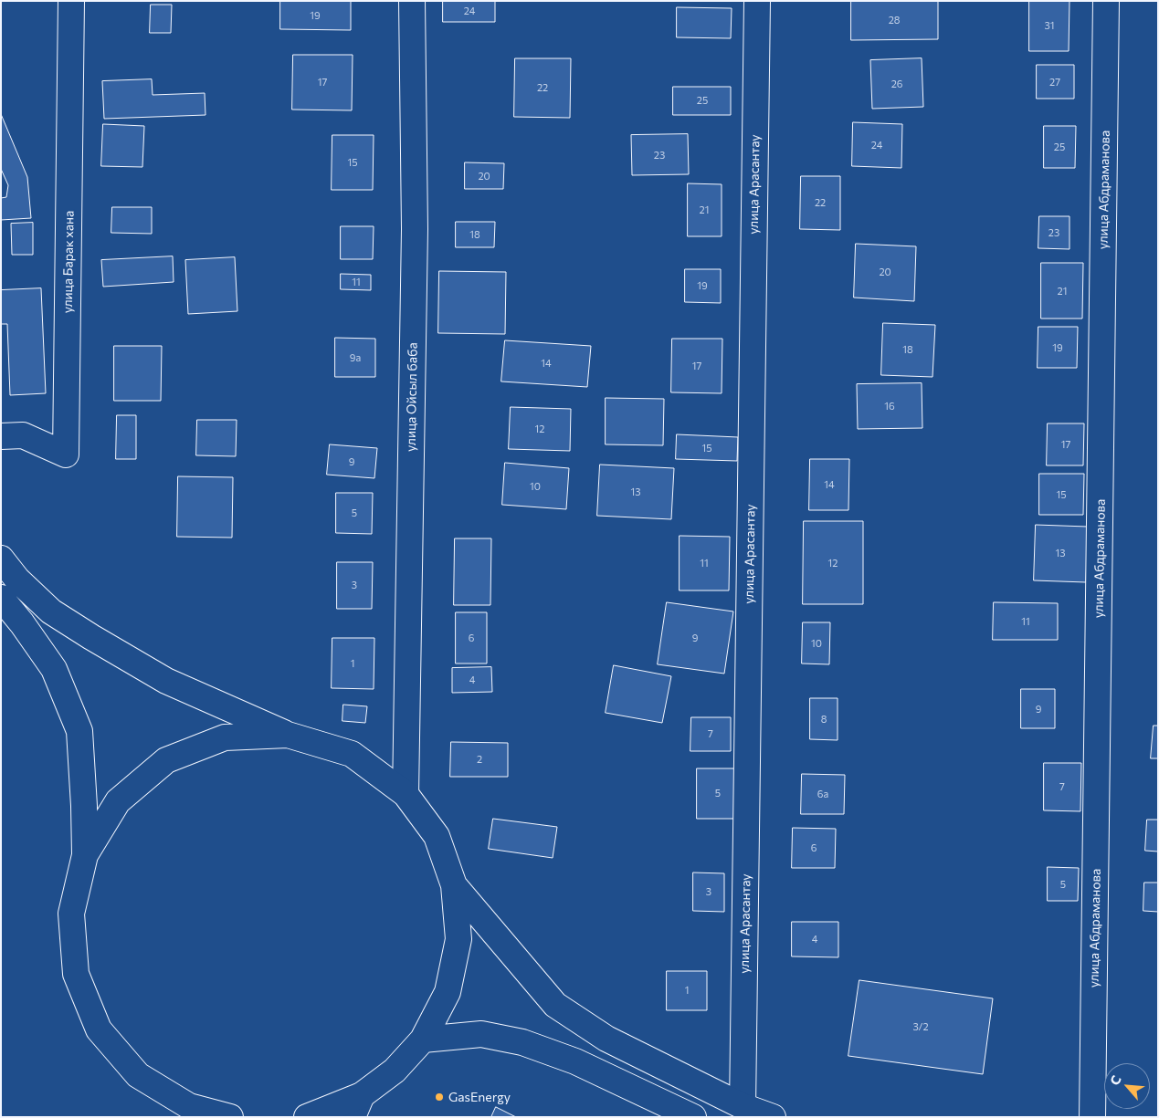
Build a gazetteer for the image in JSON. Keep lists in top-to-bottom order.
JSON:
{
  "streets": {
    "main road": [
      "улица Арасантау",
      "улица Абдраманова",
      "улица Барак хана",
      "улица Ойсыл баба"
    ]
  },
  "places": ["GasEnergy"],
  "house_numbers": [
    "24",
    "19",
    "28",
    "31",
    "17",
    "27",
    "26",
    "22",
    "25",
    "24",
    "25",
    "23",
    "15",
    "20",
    "22",
    "21",
    "23",
    "18",
    "20",
    "11",
    "19",
    "21",
    "19",
    "18",
    "9а",
    "14",
    "17",
    "16",
    "12",
    "17",
    "15",
    "9",
    "14",
    "10",
    "13",
    "15",
    "5",
    "13",
    "11",
    "12",
    "3",
    "11",
    "6",
    "9",
    "10",
    "1",
    "4",
    "9",
    "8",
    "7",
    "2",
    "7",
    "5",
    "6а",
    "6",
    "5",
    "3",
    "4",
    "1",
    "3/2"
  ],
  "north": "top left"
}
